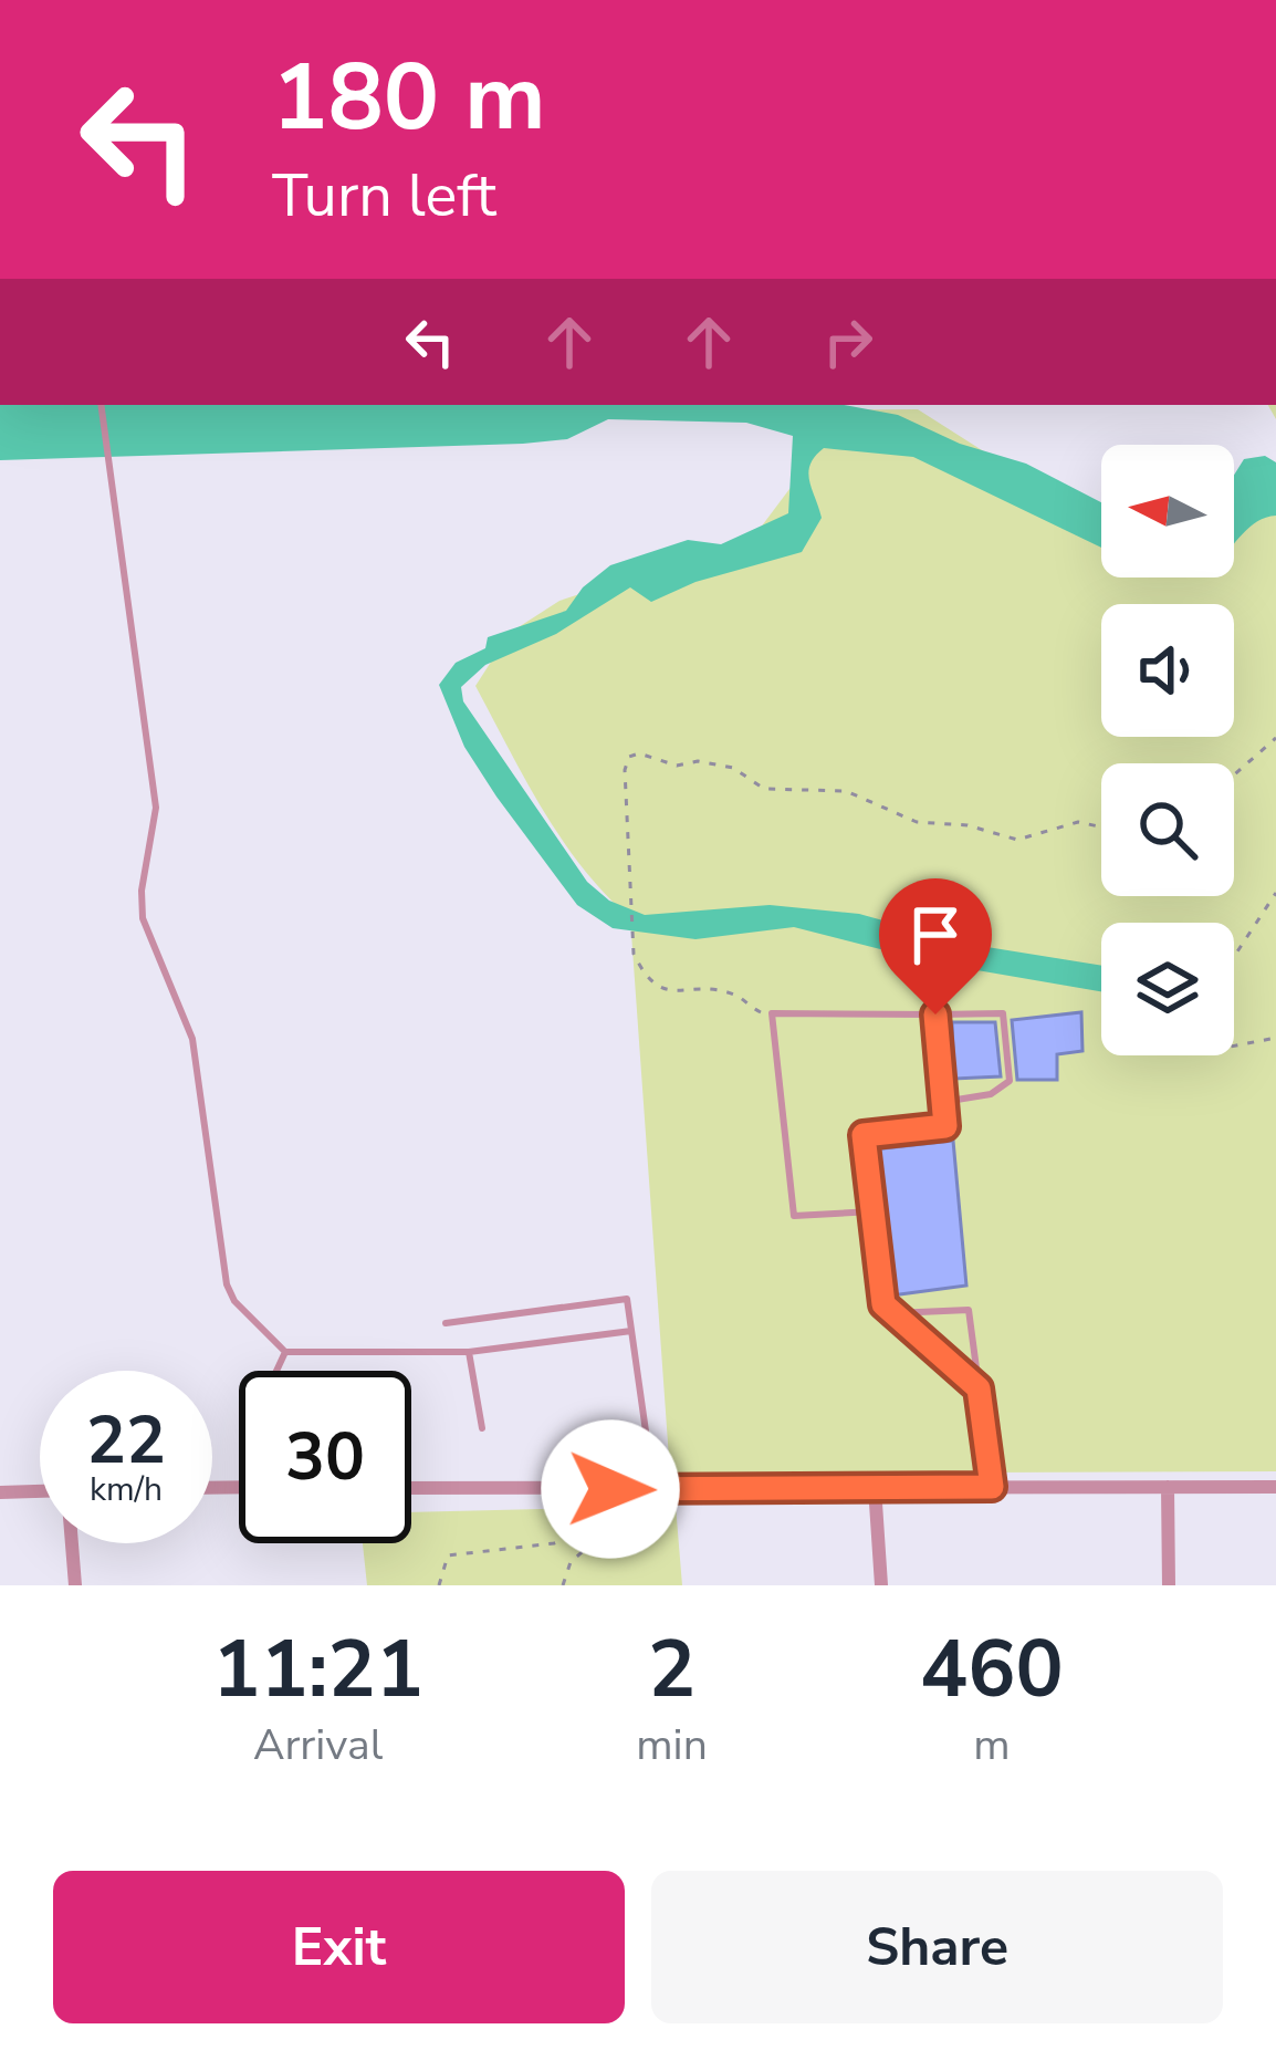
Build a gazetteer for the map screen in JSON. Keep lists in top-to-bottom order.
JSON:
{
  "north": "left",
  "page": {
    "turn": ["180 m", "Turn left"],
    "speed": "22 km/h",
    "limit": "30",
    "eta": [
      "11:21",
      "Arrival",
      "2",
      "min",
      "460",
      "m"
    ],
    "buttons": ["Exit", "Share"]
  }
}
